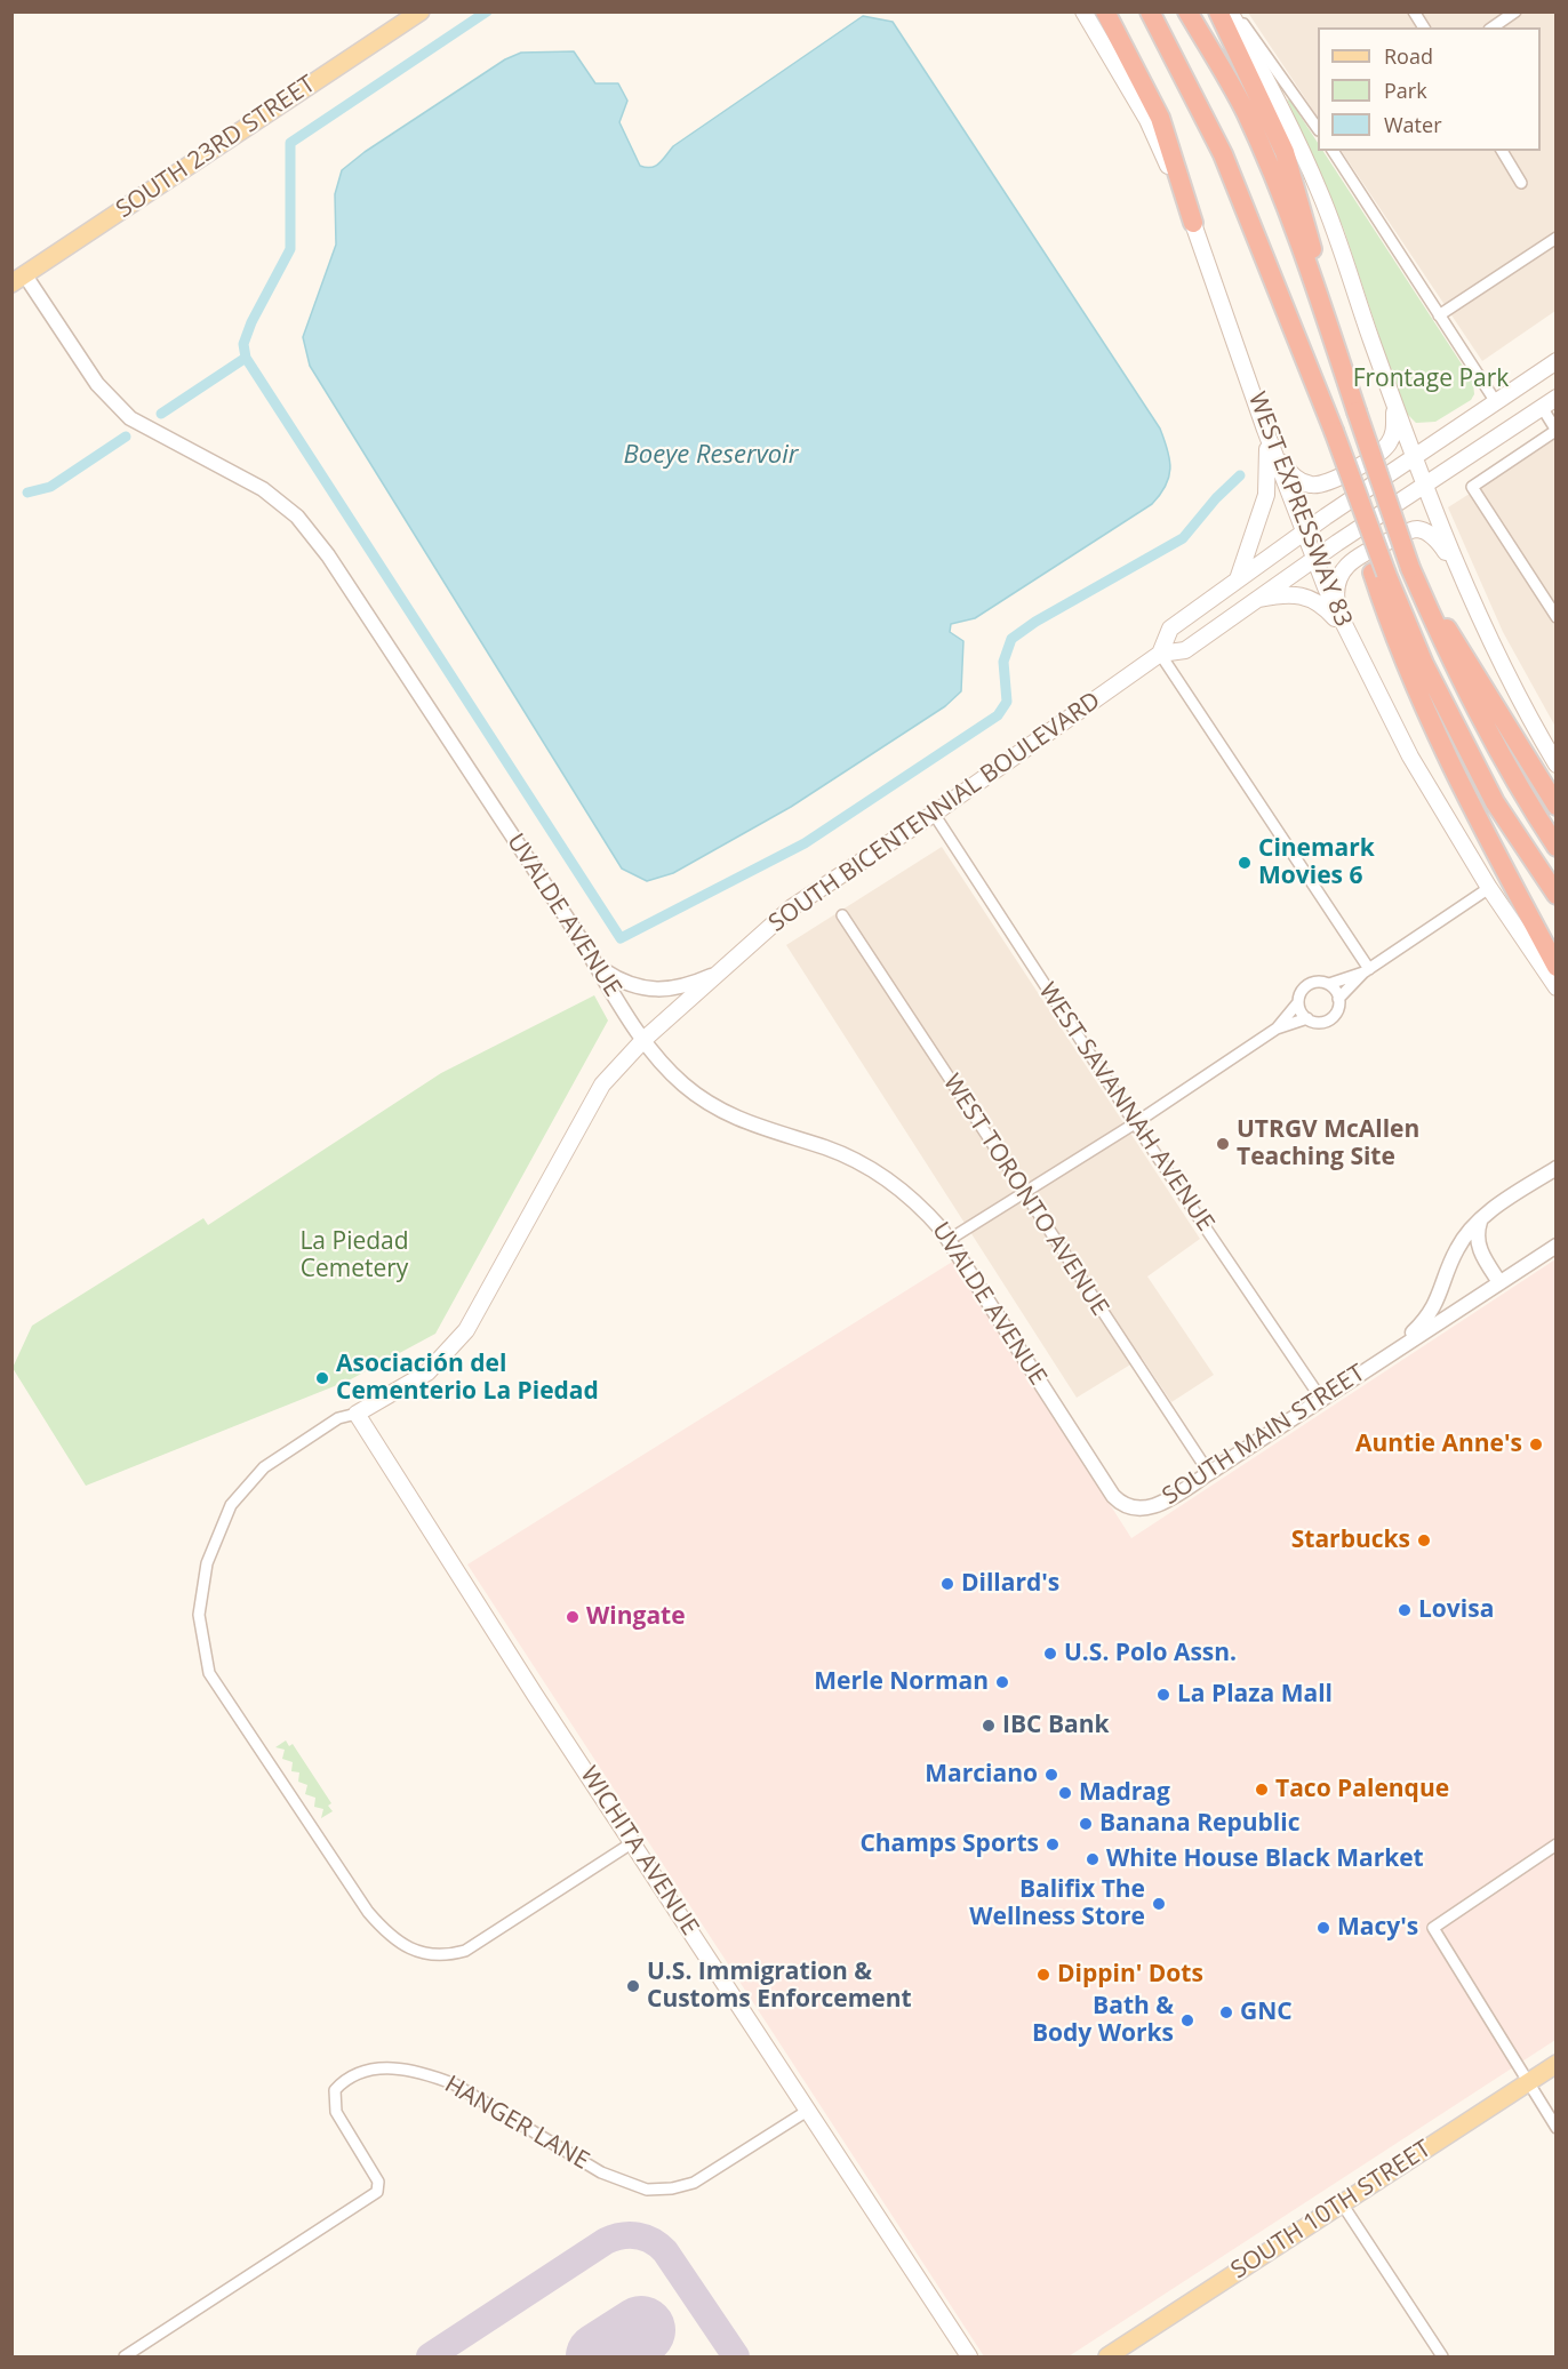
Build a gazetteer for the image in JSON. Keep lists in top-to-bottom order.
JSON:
{
  "streets": {
    "main road": [
      "SOUTH 23RD STREET",
      "WEST EXPRESSWAY 83",
      "SOUTH BICENTENNIAL BOULEVARD",
      "WICHITA AVENUE",
      "SOUTH 10TH STREET"
    ],
    "street": [
      "UVALDE AVENUE",
      "WEST SAVANNAH AVENUE",
      "WEST TORONTO AVENUE",
      "SOUTH MAIN STREET",
      "HANGER LANE"
    ]
  },
  "crossings": [
    ["SOUTH 23RD STREET", "UVALDE AVENUE"],
    ["WEST EXPRESSWAY 83", "SOUTH BICENTENNIAL BOULEVARD"],
    ["SOUTH BICENTENNIAL BOULEVARD", "UVALDE AVENUE"],
    ["SOUTH BICENTENNIAL BOULEVARD", "WEST SAVANNAH AVENUE"],
    ["SOUTH BICENTENNIAL BOULEVARD", "WICHITA AVENUE"],
    ["UVALDE AVENUE", "SOUTH MAIN STREET"],
    ["WEST SAVANNAH AVENUE", "SOUTH MAIN STREET"],
    ["WEST TORONTO AVENUE", "SOUTH MAIN STREET"],
    ["WICHITA AVENUE", "HANGER LANE"]
  ],
  "water": ["Boeye Reservoir"],
  "parks": ["Frontage Park", "La Piedad Cemetery"],
  "places": [
    "Cinemark Movies 6",
    "UTRGV McAllen Teaching Site",
    "Asociación del Cementerio La Piedad",
    "Auntie Anne's",
    "Starbucks",
    "Dillard's",
    "Lovisa",
    "Wingate",
    "U.S. Polo Assn.",
    "Merle Norman",
    "La Plaza Mall",
    "IBC Bank",
    "Marciano",
    "Taco Palenque",
    "Madrag",
    "Banana Republic",
    "Champs Sports",
    "White House Black Market",
    "Balifix The Wellness Store",
    "Macy's",
    "Dippin' Dots",
    "U.S. Immigration & Customs Enforcement",
    "GNC",
    "Bath & Body Works"
  ],
  "legend": ["Road", "Park", "Water"]
}
